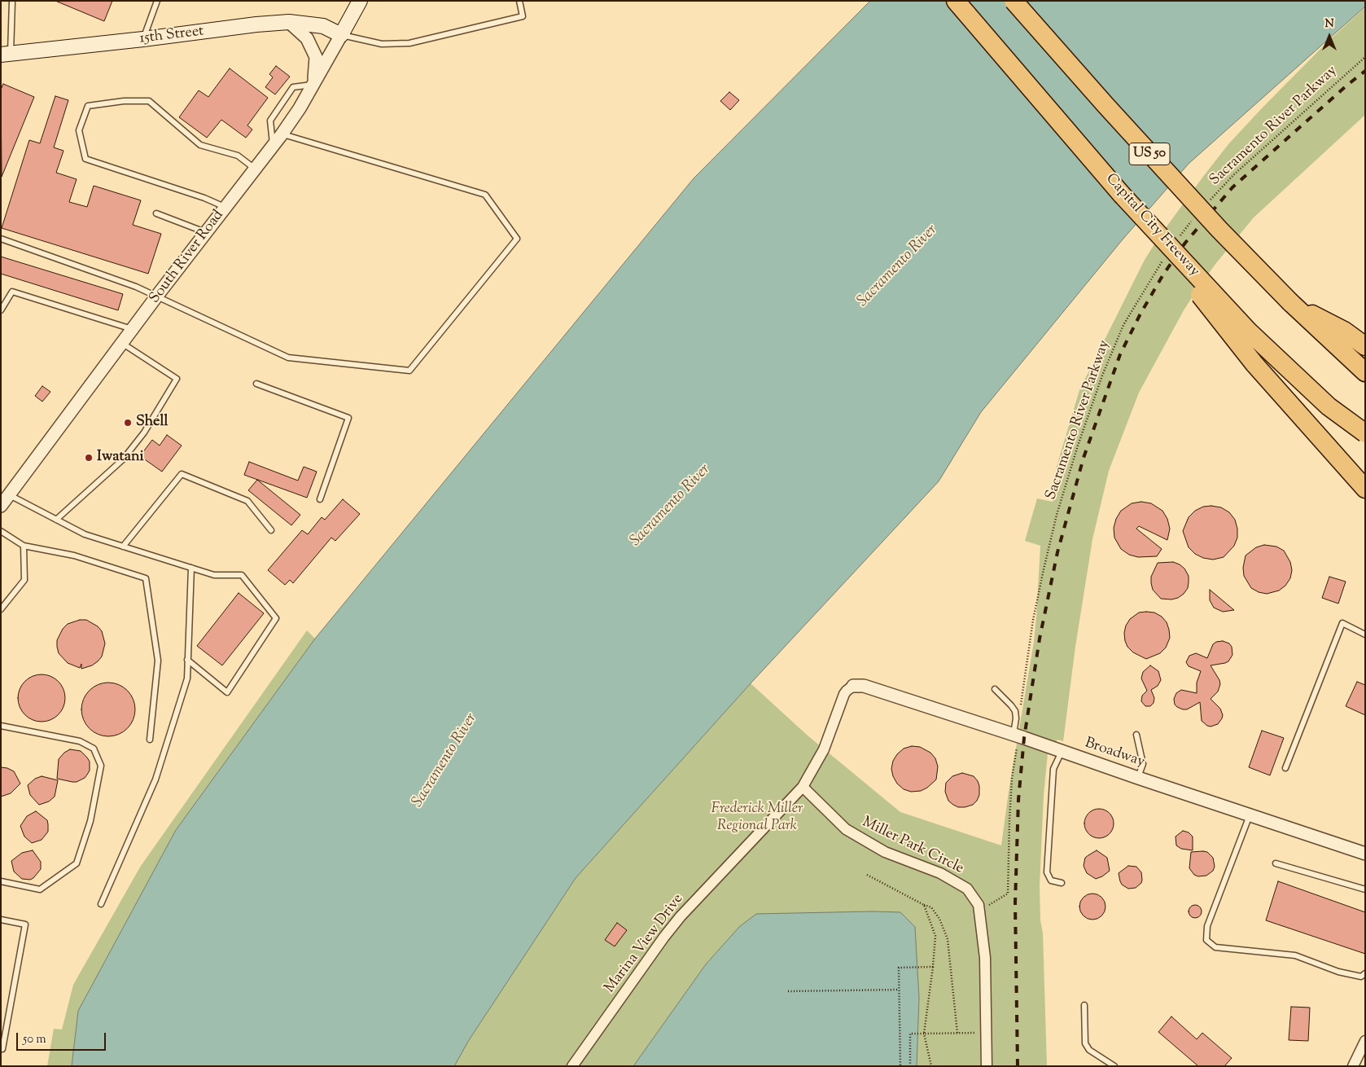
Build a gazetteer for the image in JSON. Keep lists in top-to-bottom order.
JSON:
{
  "streets": {
    "highway": ["US 50", "Capital City Freeway"],
    "main road": ["15th Street", "South River Road"],
    "street": ["Broadway", "Miller Park Circle", "Marina View Drive"],
    "path": ["Sacramento River Parkway"]
  },
  "crossings": [
    ["15th Street", "South River Road"],
    ["Broadway", "Marina View Drive"],
    ["Miller Park Circle", "Marina View Drive"]
  ],
  "water": ["Sacramento River"],
  "parks": ["Frederick Miller Regional Park"],
  "places": ["Shell", "Iwatani"],
  "scale_bar": "50 m",
  "north": "top"
}
